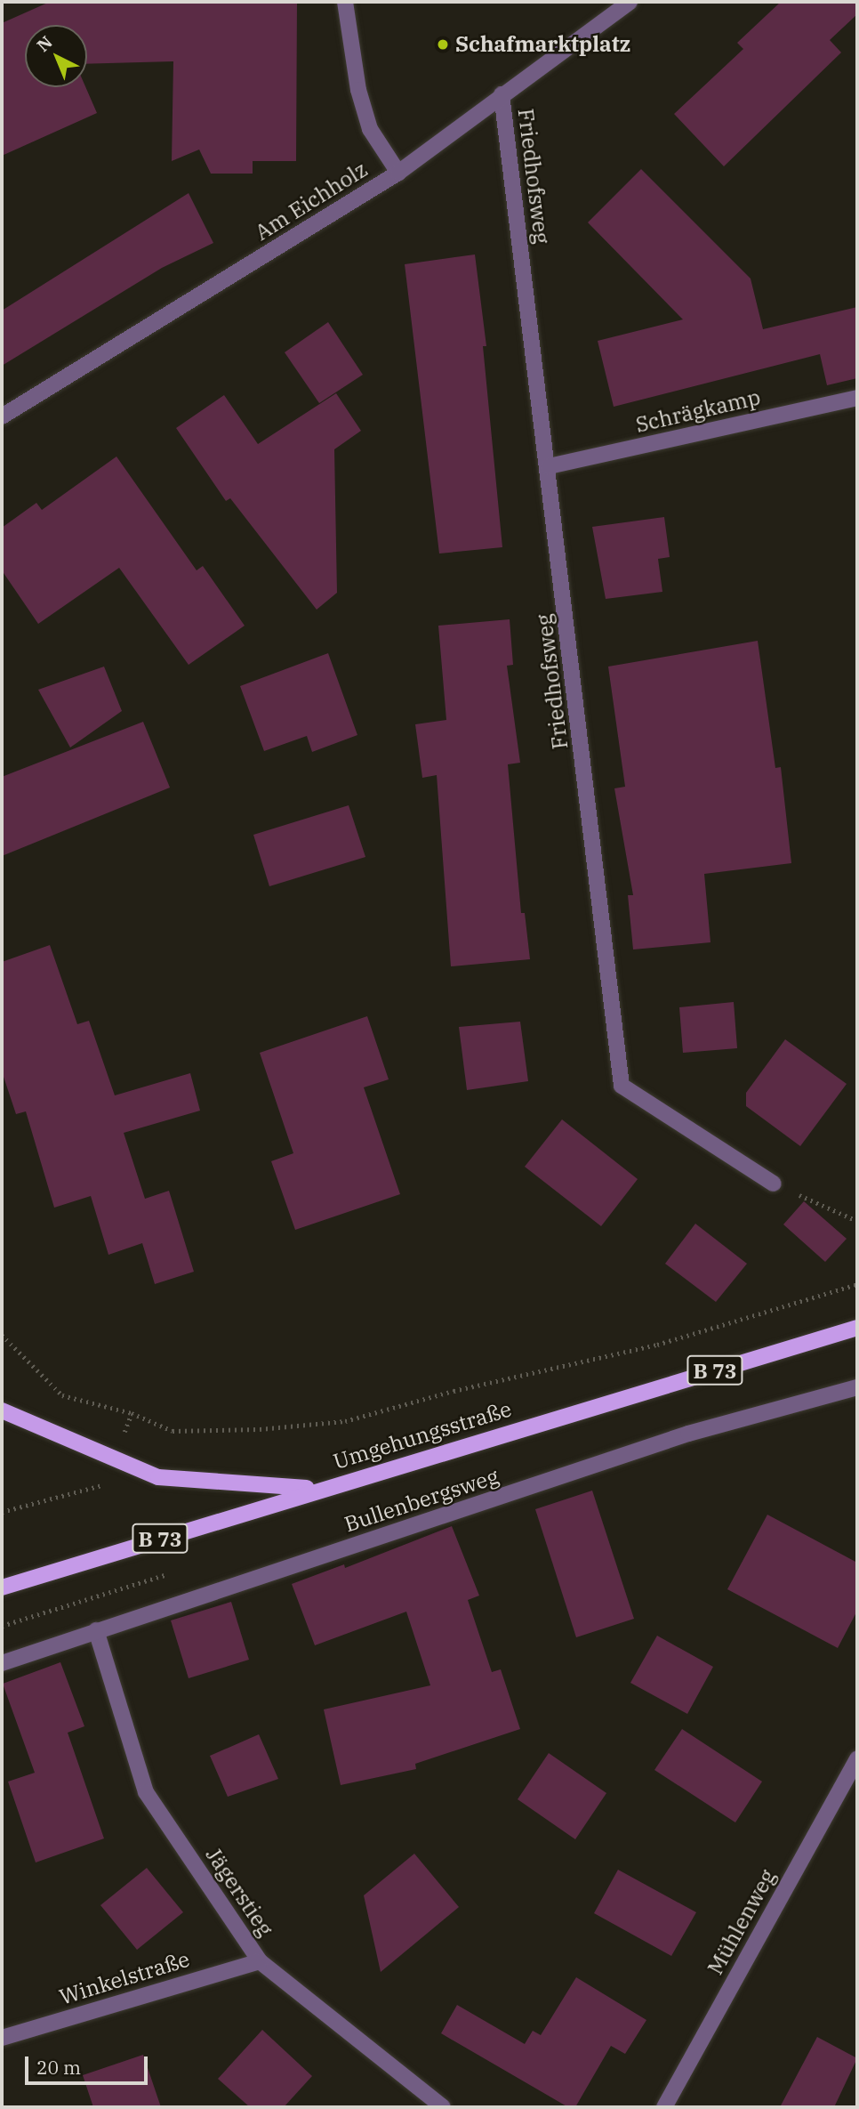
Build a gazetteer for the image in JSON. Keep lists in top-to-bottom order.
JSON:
{
  "streets": {
    "main road": ["B 73", "Umgehungsstraße"],
    "street": [
      "Friedhofsweg",
      "Am Eichholz",
      "Schrägkamp",
      "Bullenbergsweg",
      "Jägerstieg",
      "Mühlenweg",
      "Winkelstraße"
    ]
  },
  "crossings": [
    ["Friedhofsweg", "Am Eichholz"],
    ["Friedhofsweg", "Schrägkamp"],
    ["Bullenbergsweg", "Jägerstieg"],
    ["Jägerstieg", "Winkelstraße"]
  ],
  "places": ["Schafmarktplatz"],
  "scale_bar": "20 m",
  "north": "top left"
}
